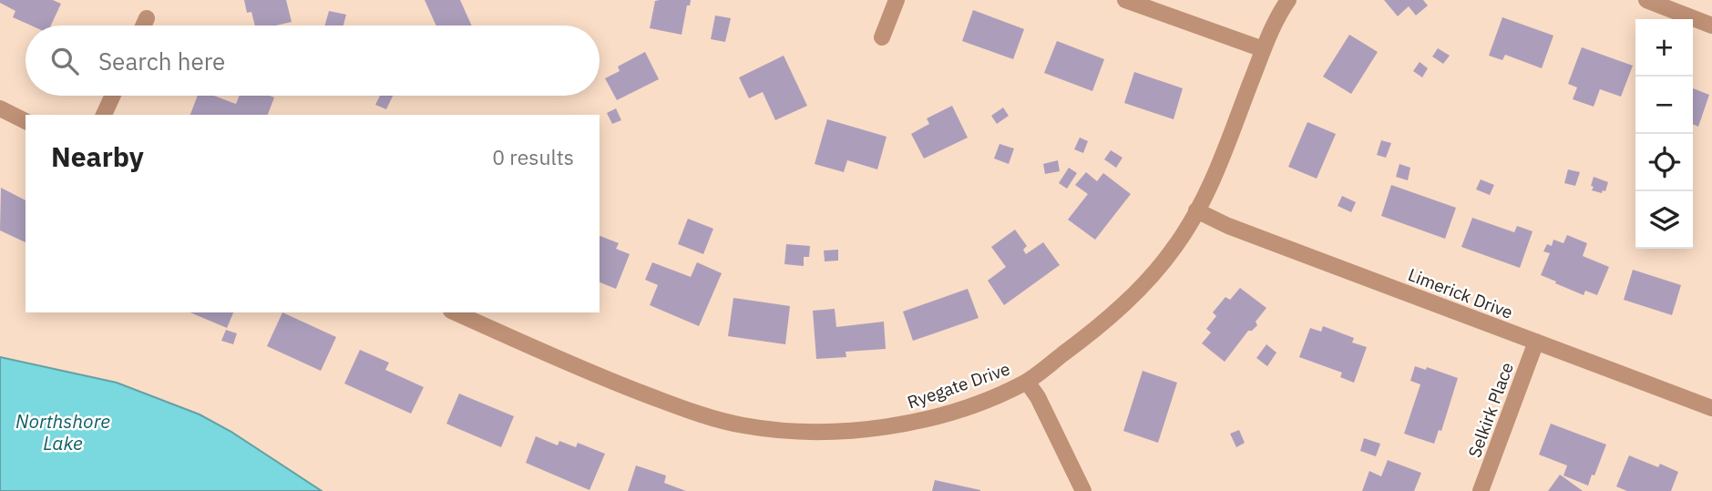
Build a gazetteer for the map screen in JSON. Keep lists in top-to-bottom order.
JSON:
{
  "streets": {
    "street": ["Limerick Drive", "Ryegate Drive", "Selkirk Place"]
  },
  "crossings": [
    ["Limerick Drive", "Ryegate Drive"],
    ["Limerick Drive", "Selkirk Place"]
  ],
  "water": ["Northshore Lake"],
  "page": {
    "map_buttons": ["+", "−"],
    "search": "Search here",
    "heading": ["Nearby", "0 results"]
  }
}
